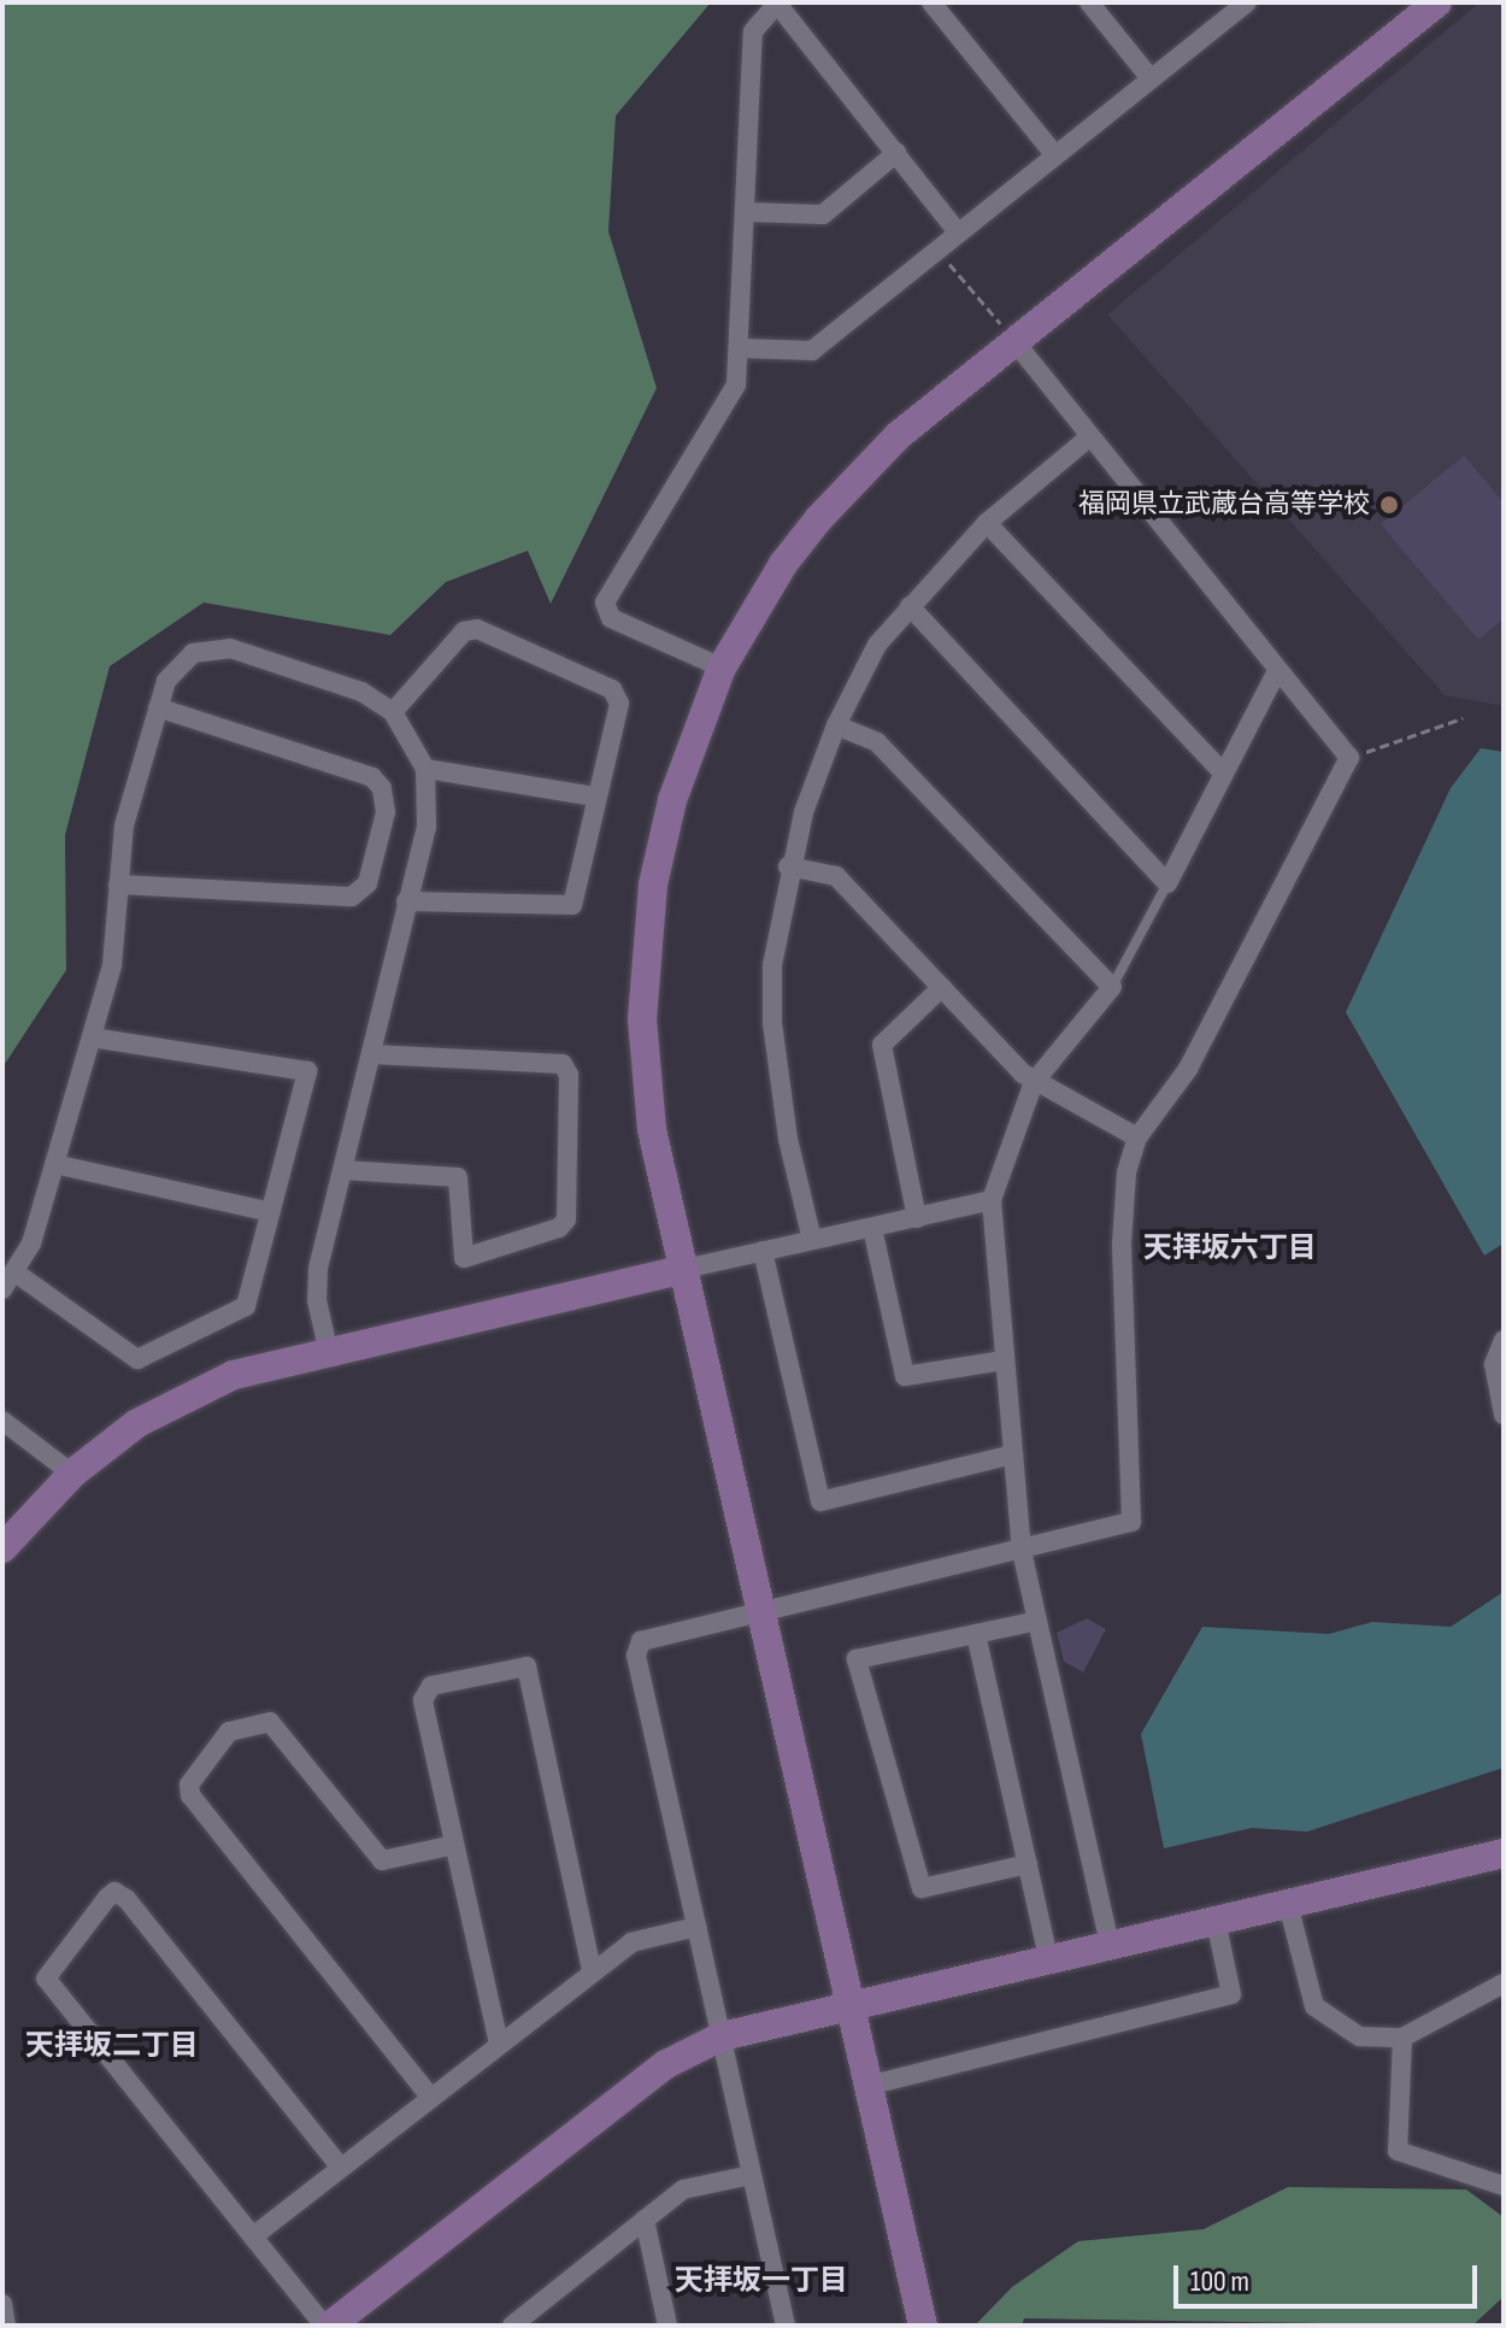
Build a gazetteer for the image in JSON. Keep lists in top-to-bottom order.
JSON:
{
  "districts": ["天拝坂六丁目", "天拝坂二丁目", "天拝坂一丁目"],
  "places": ["福岡県立武蔵台高等学校"],
  "scale_bar": "100 m"
}
